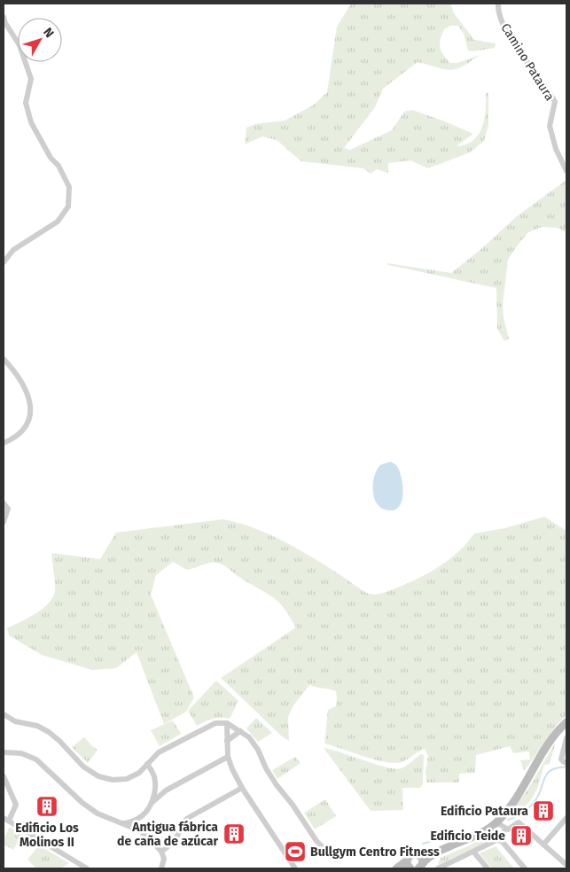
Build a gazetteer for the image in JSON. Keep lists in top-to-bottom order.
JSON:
{
  "streets": {
    "street": ["Camino Pataura"]
  },
  "places": {
    "building": [
      "Edificio Los Molinos II",
      "Edificio Pataura",
      "Antigua fábrica de caña de azúcar",
      "Edificio Teide"
    ],
    "sports": ["Bullgym Centro Fitness"]
  },
  "north": "top right"
}
